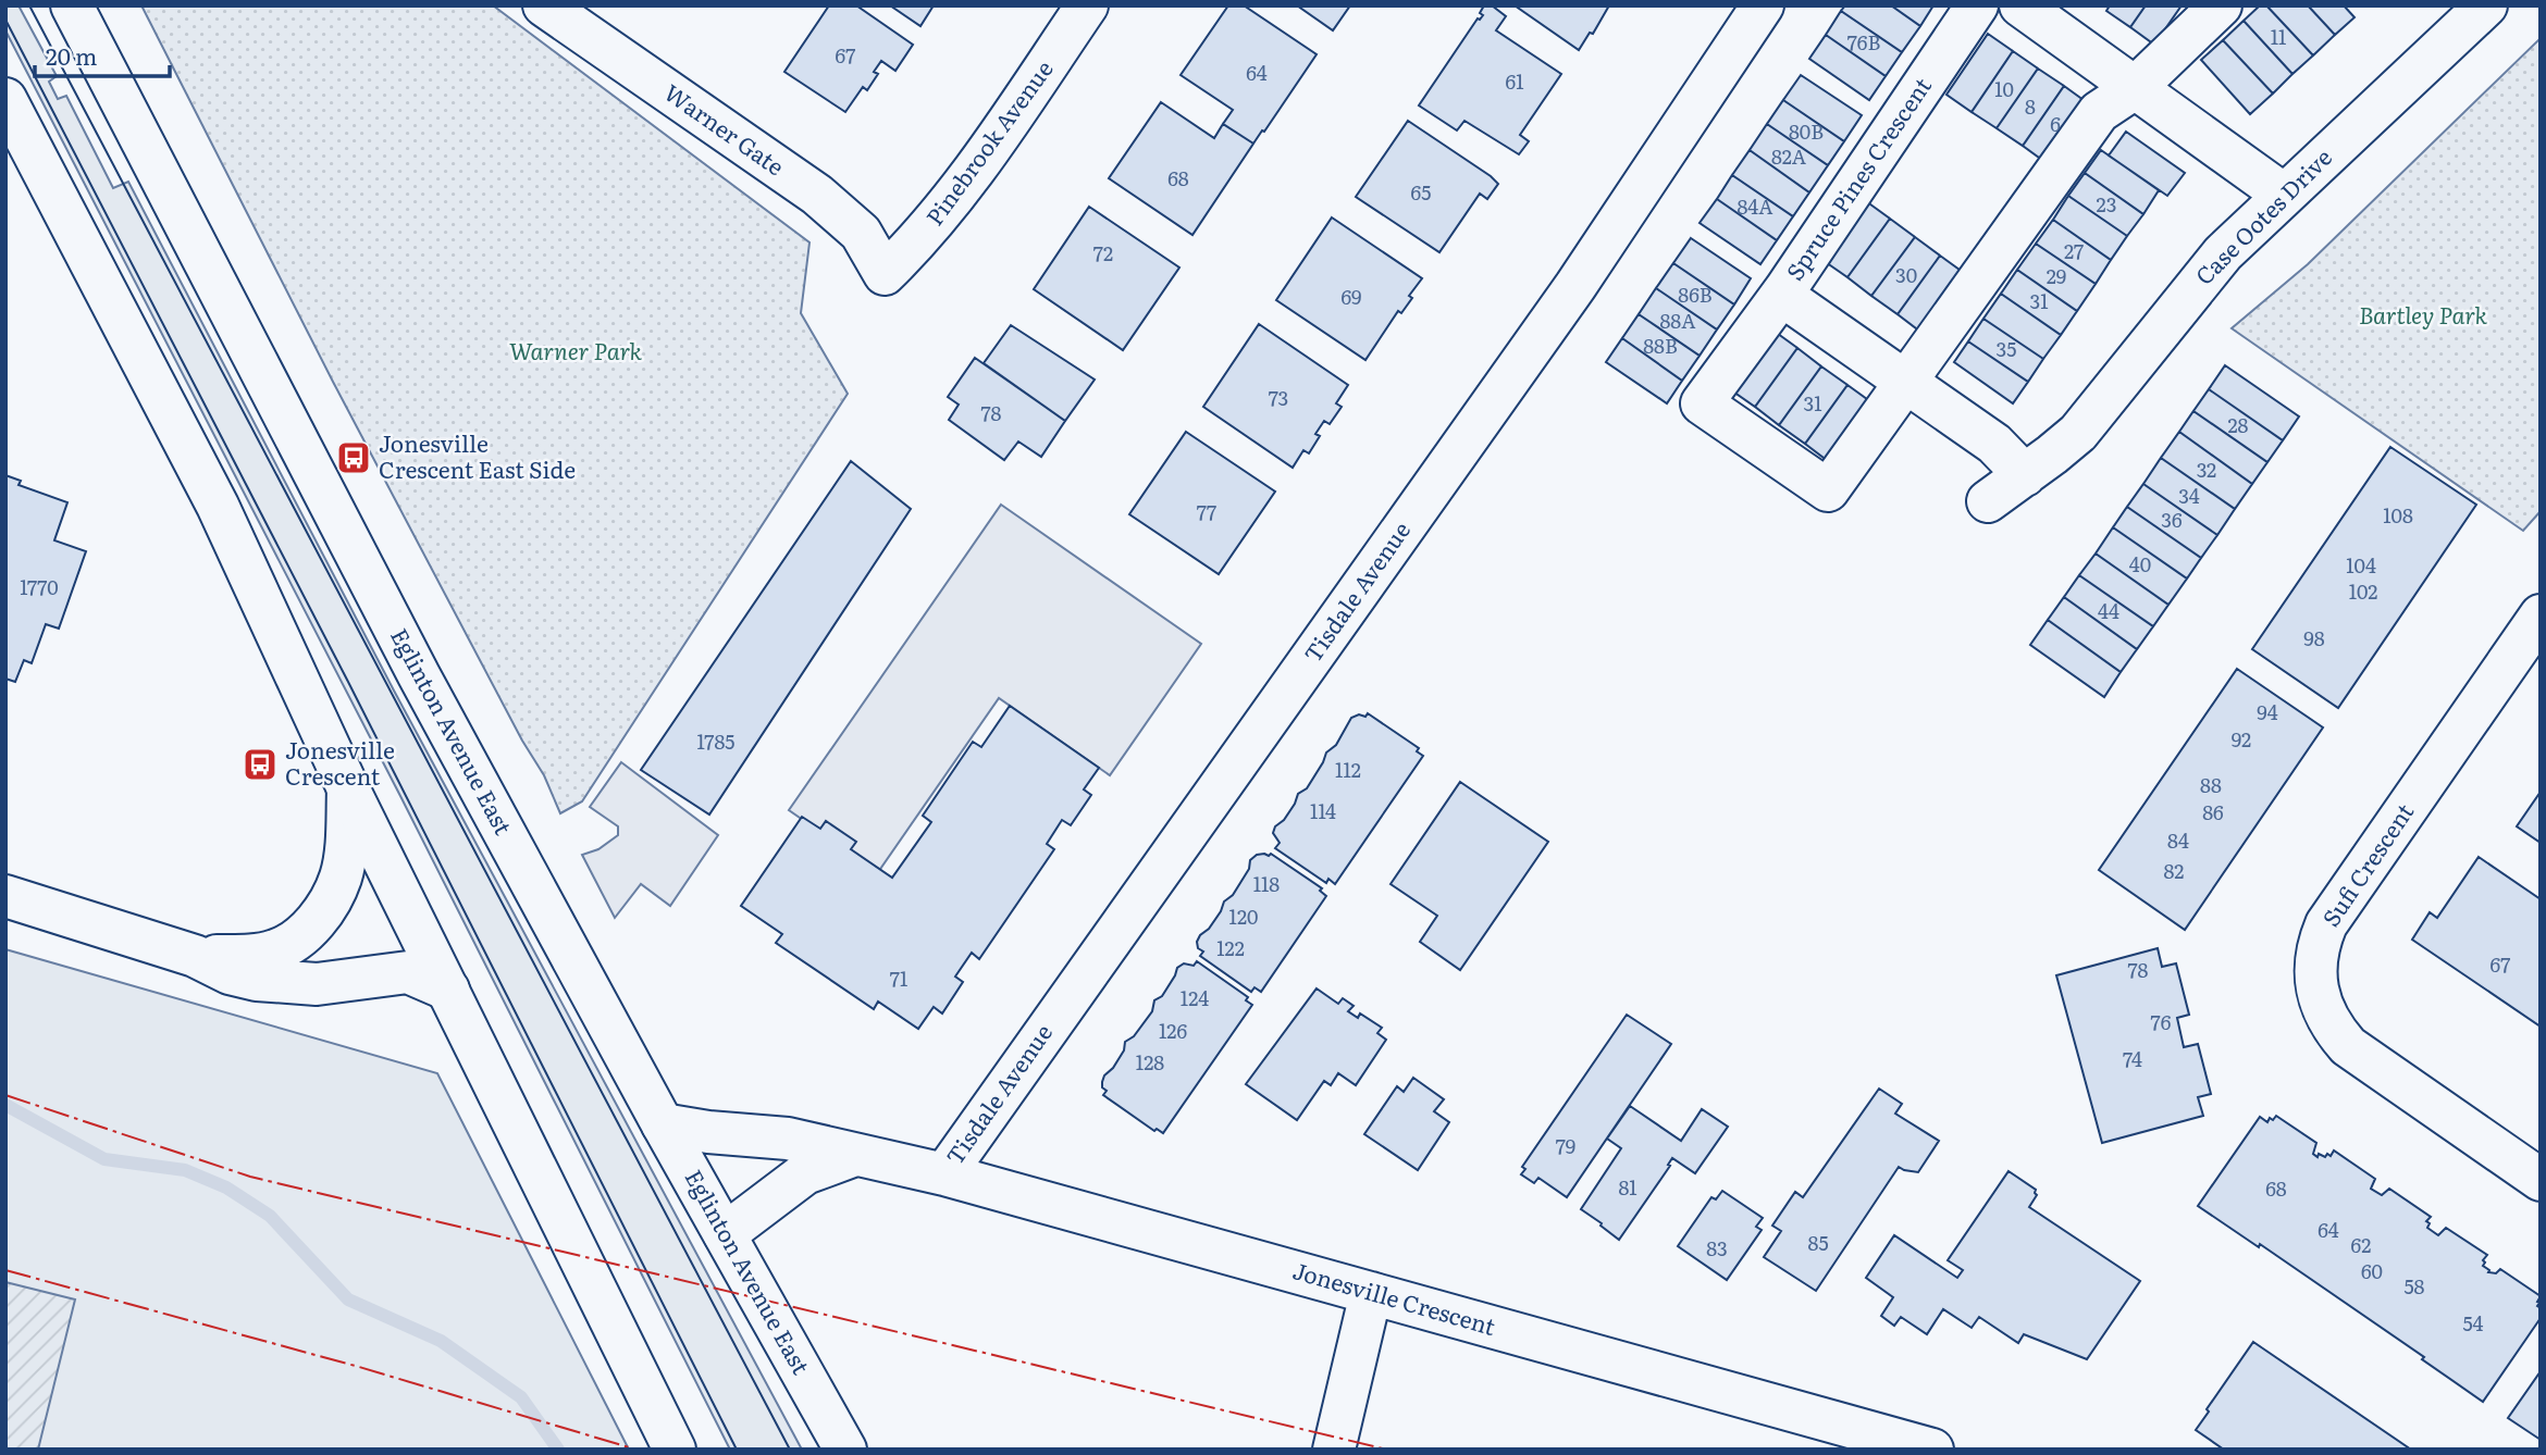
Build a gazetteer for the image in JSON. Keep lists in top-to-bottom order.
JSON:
{
  "streets": {
    "street": [
      "Warner Gate",
      "Pinebrook Avenue",
      "Spruce Pines Crescent",
      "Case Ootes Drive",
      "Tisdale Avenue",
      "Eglinton Avenue East",
      "Sufi Crescent",
      "Jonesville Crescent"
    ]
  },
  "crossings": [
    ["Warner Gate", "Pinebrook Avenue"],
    ["Spruce Pines Crescent", "Case Ootes Drive"],
    ["Tisdale Avenue", "Jonesville Crescent"],
    ["Eglinton Avenue East", "Jonesville Crescent"]
  ],
  "parks": ["Bartley Park", "Warner Park"],
  "places": {
    "bus stop": ["Jonesville Crescent East Side", "Jonesville Crescent"]
  },
  "house_numbers": [
    "11",
    "76B",
    "67",
    "64",
    "61",
    "10",
    "8",
    "6",
    "80B",
    "82A",
    "68",
    "65",
    "23",
    "84A",
    "27",
    "72",
    "30",
    "29",
    "86B",
    "69",
    "31",
    "88A",
    "88B",
    "35",
    "73",
    "31",
    "78",
    "28",
    "32",
    "34",
    "77",
    "108",
    "36",
    "40",
    "104",
    "1770",
    "102",
    "44",
    "98",
    "94",
    "92",
    "1785",
    "112",
    "88",
    "114",
    "86",
    "84",
    "82",
    "118",
    "120",
    "122",
    "67",
    "78",
    "71",
    "124",
    "76",
    "126",
    "74",
    "128",
    "79",
    "81",
    "68",
    "64",
    "85",
    "62",
    "83",
    "60",
    "58",
    "54"
  ],
  "scale_bar": "20 m"
}
